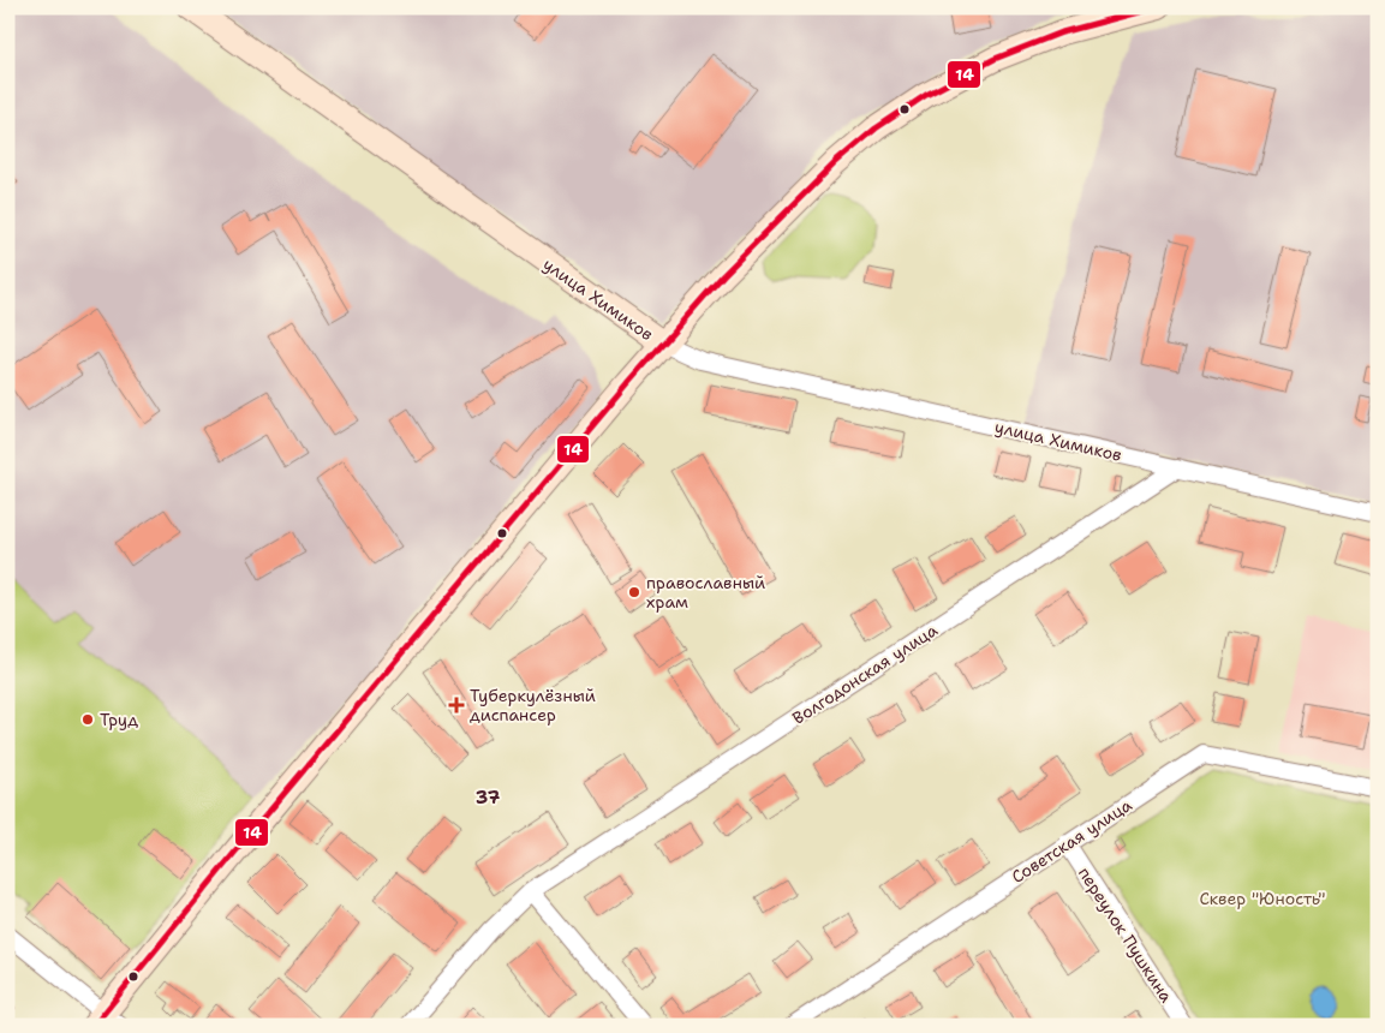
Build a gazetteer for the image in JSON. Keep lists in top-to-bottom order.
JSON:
{
  "streets": {
    "main road": ["улица Химиков"],
    "street": ["Волгодонская улица", "Советская улица", "переулок Пушкина"]
  },
  "crossings": [
    ["улица Химиков", "Волгодонская улица"],
    ["Советская улица", "переулок Пушкина"]
  ],
  "districts": ["37"],
  "parks": ["Сквер \"Юность\""],
  "places": {
    "other": ["православный храм", "Труд"],
    "health": ["Туберкулёзный диспансер"]
  },
  "lines": ["transit line 14"]
}
